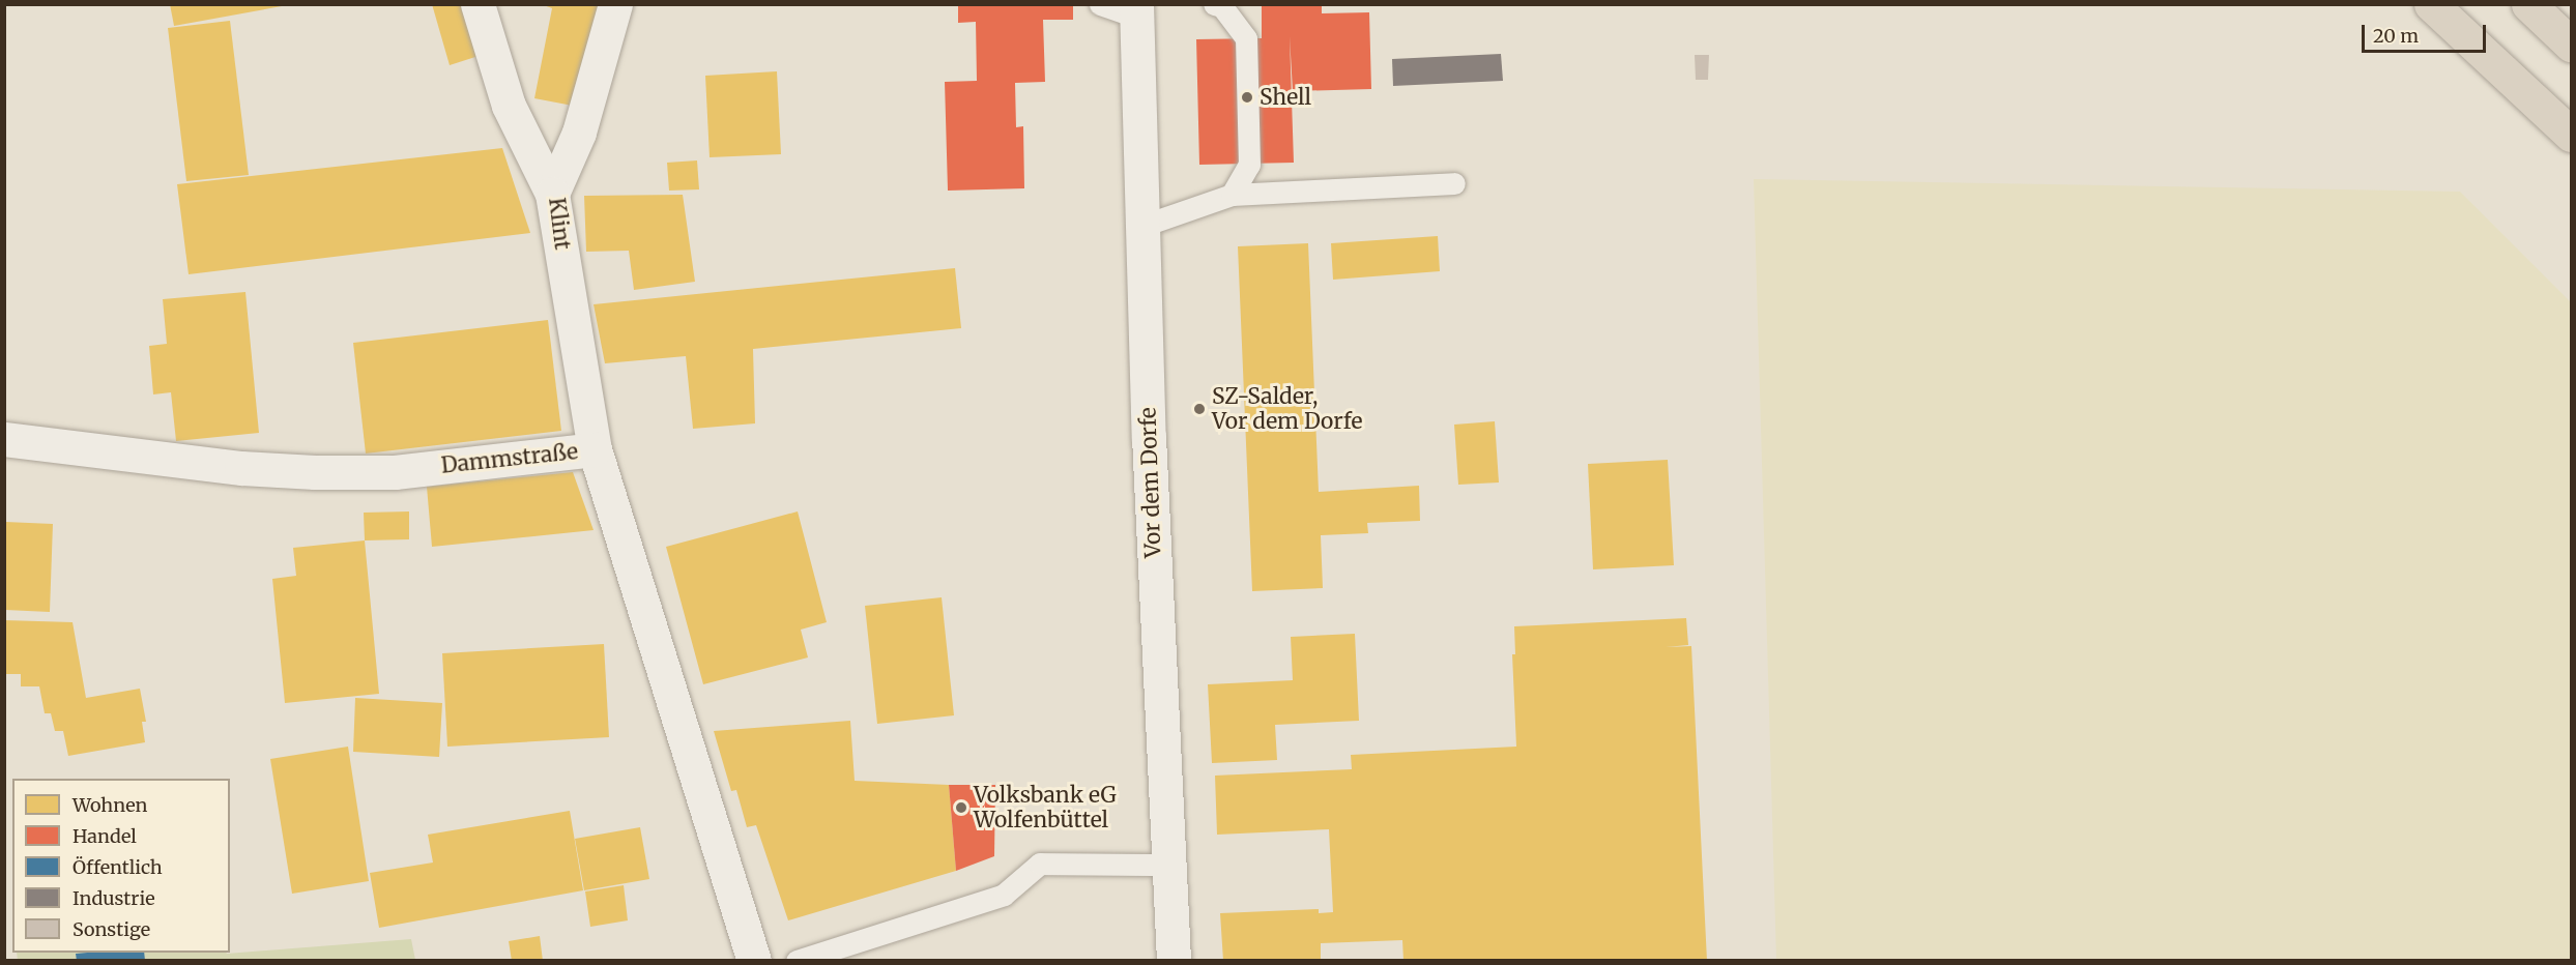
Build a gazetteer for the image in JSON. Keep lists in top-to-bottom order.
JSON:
{
  "streets": {
    "street": ["Klint", "Dammstraße", "Vor dem Dorfe"]
  },
  "crossings": [
    ["Klint", "Dammstraße"]
  ],
  "places": ["Shell", "SZ-Salder, Vor dem Dorfe", "Volksbank eG Wolfenbüttel"],
  "legend": [
    "Wohnen",
    "Handel",
    "Öffentlich",
    "Industrie",
    "Sonstige"
  ],
  "scale_bar": "20 m"
}
